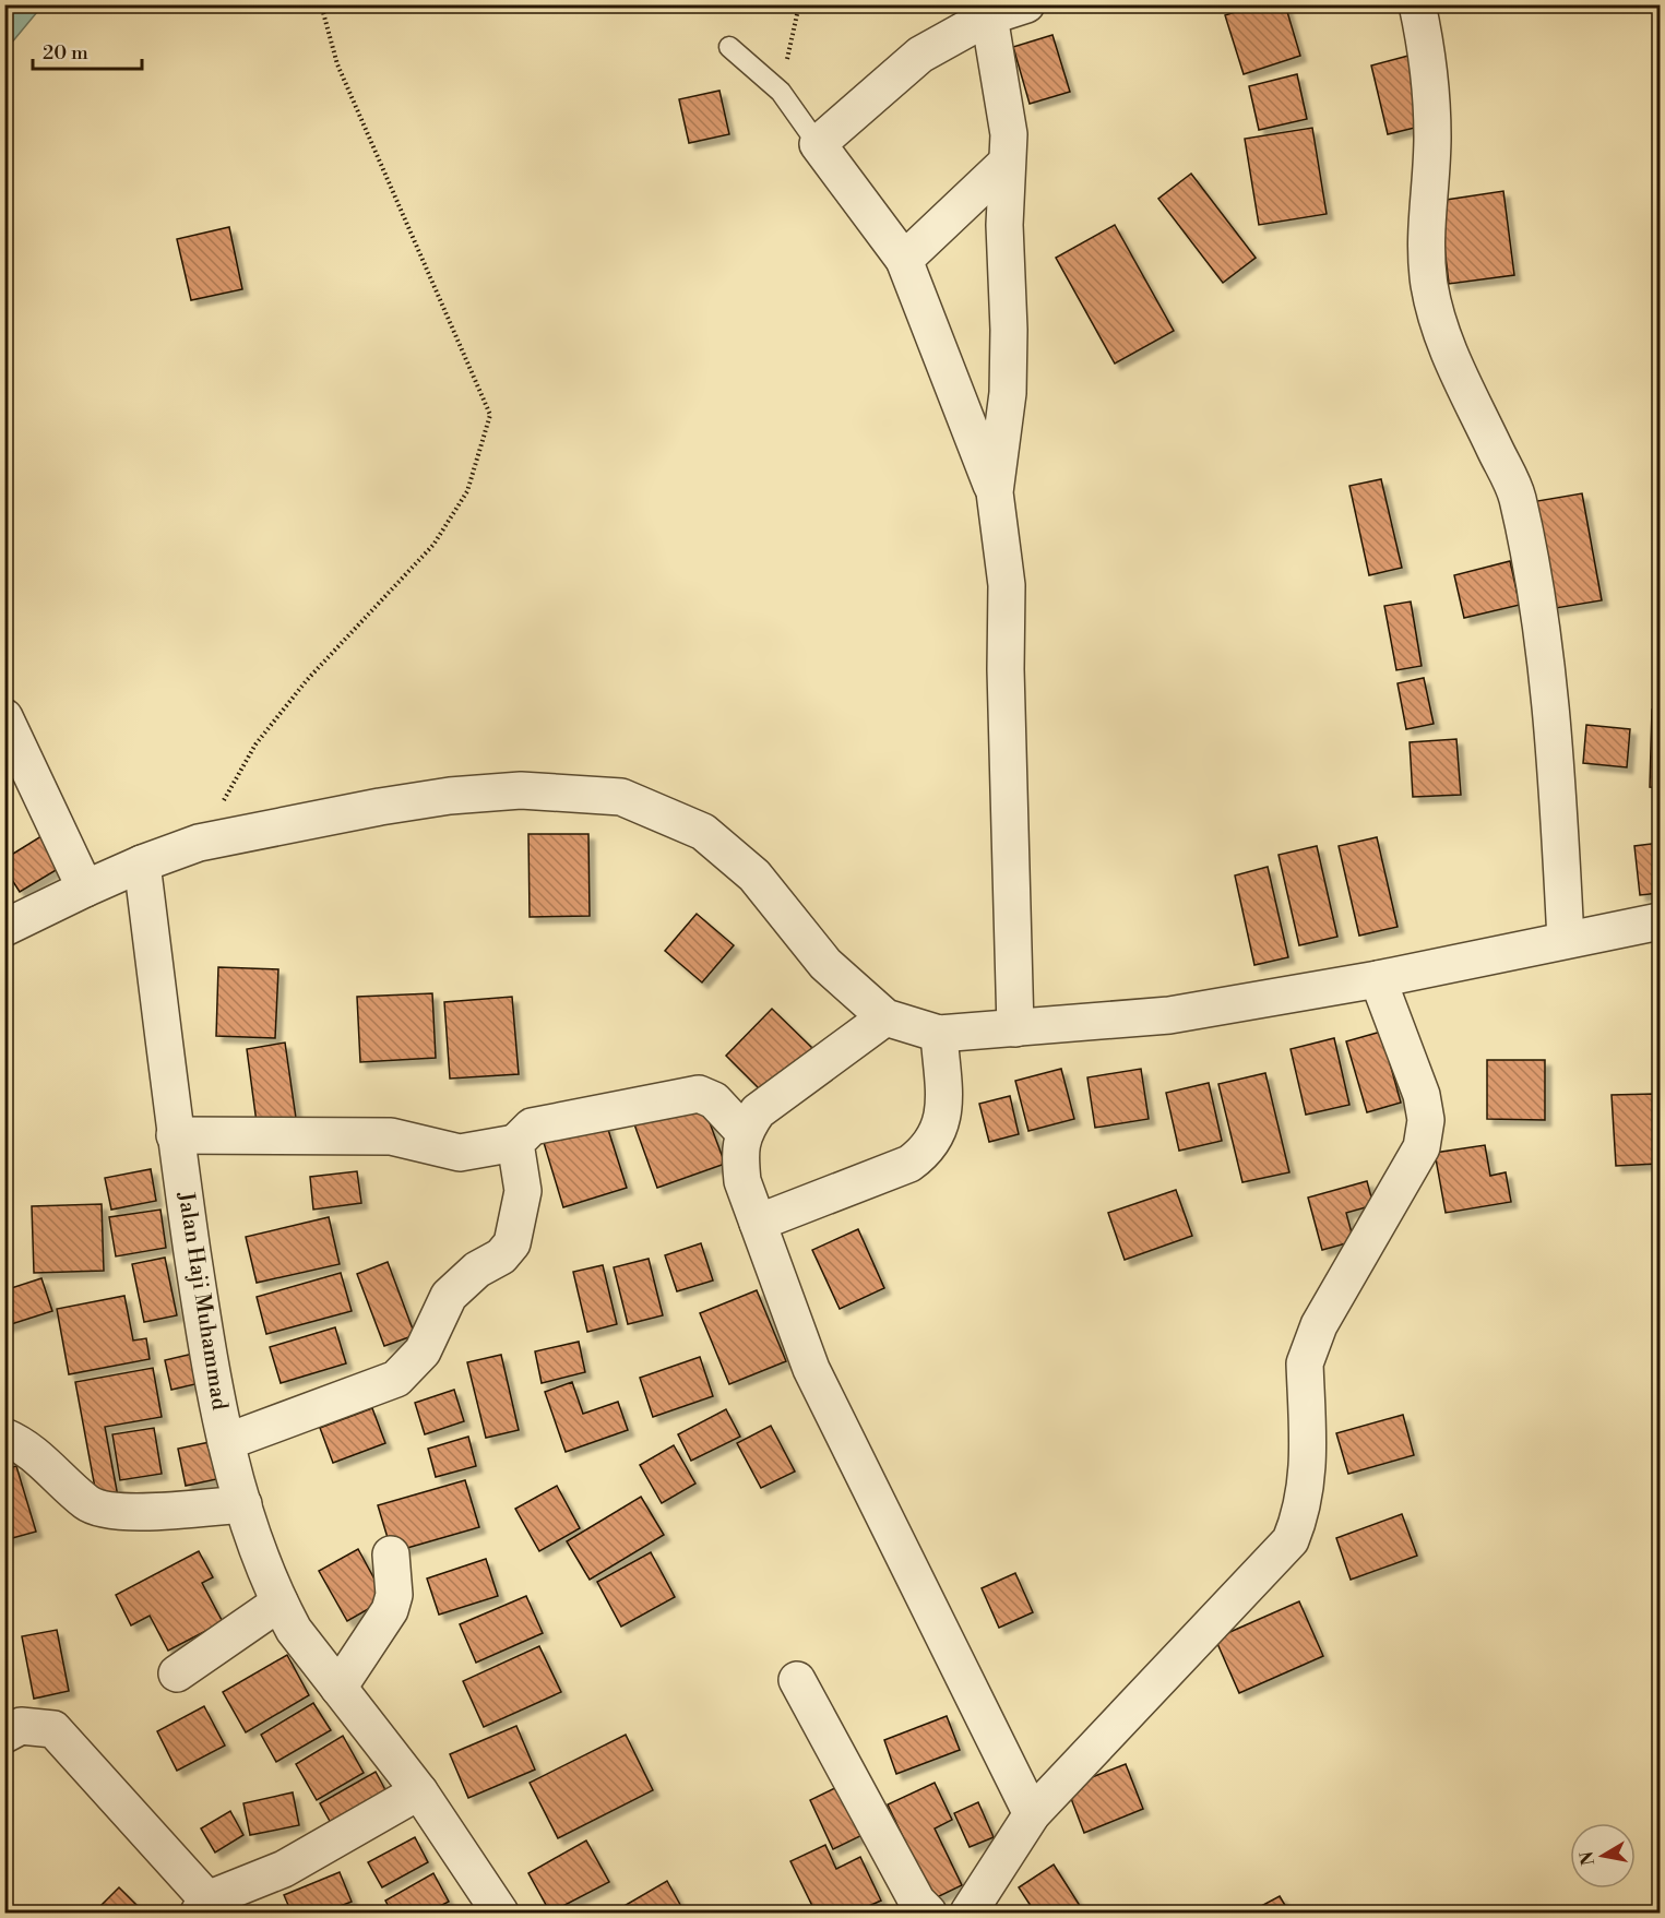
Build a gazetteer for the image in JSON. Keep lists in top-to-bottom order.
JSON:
{
  "streets": {
    "street": ["Jalan Haji Muhammad"]
  },
  "scale_bar": "20 m",
  "north": "left"
}
